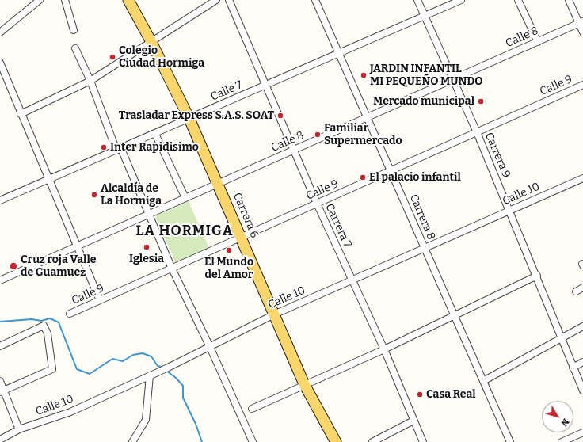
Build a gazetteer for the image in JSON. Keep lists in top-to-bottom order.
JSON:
{
  "streets": {
    "main road": ["Carrera 6"],
    "street": [
      "Calle 8",
      "Calle 9",
      "Calle 7",
      "Carrera 9",
      "Calle 10",
      "Carrera 8",
      "Carrera 7"
    ]
  },
  "crossings": [
    ["Calle 8", "Carrera 9"],
    ["Calle 8", "Carrera 6"],
    ["Calle 8", "Carrera 8"],
    ["Calle 8", "Carrera 7"],
    ["Calle 9", "Carrera 9"],
    ["Calle 9", "Carrera 6"],
    ["Calle 9", "Carrera 8"],
    ["Calle 9", "Carrera 7"],
    ["Calle 7", "Carrera 9"],
    ["Calle 7", "Carrera 6"],
    ["Calle 7", "Carrera 8"],
    ["Calle 7", "Carrera 7"],
    ["Carrera 9", "Calle 10"],
    ["Calle 10", "Carrera 6"],
    ["Calle 10", "Carrera 8"],
    ["Calle 10", "Carrera 7"]
  ],
  "districts": ["LA HORMIGA"],
  "places": [
    "Colegio Ciudad Hormiga",
    "JARDIN INFANTIL MI PEQUEÑO MUNDO",
    "Mercado municipal",
    "Trasladar Express S.A.S. SOAT",
    "Familiar Supermercado",
    "Inter Rapidisimo",
    "El palacio infantil",
    "Alcaldía de La Hormiga",
    "Iglesia",
    "El Mundo del Amor",
    "Cruz roja Valle de Guamuez",
    "Casa Real"
  ],
  "north": "bottom right"
}
